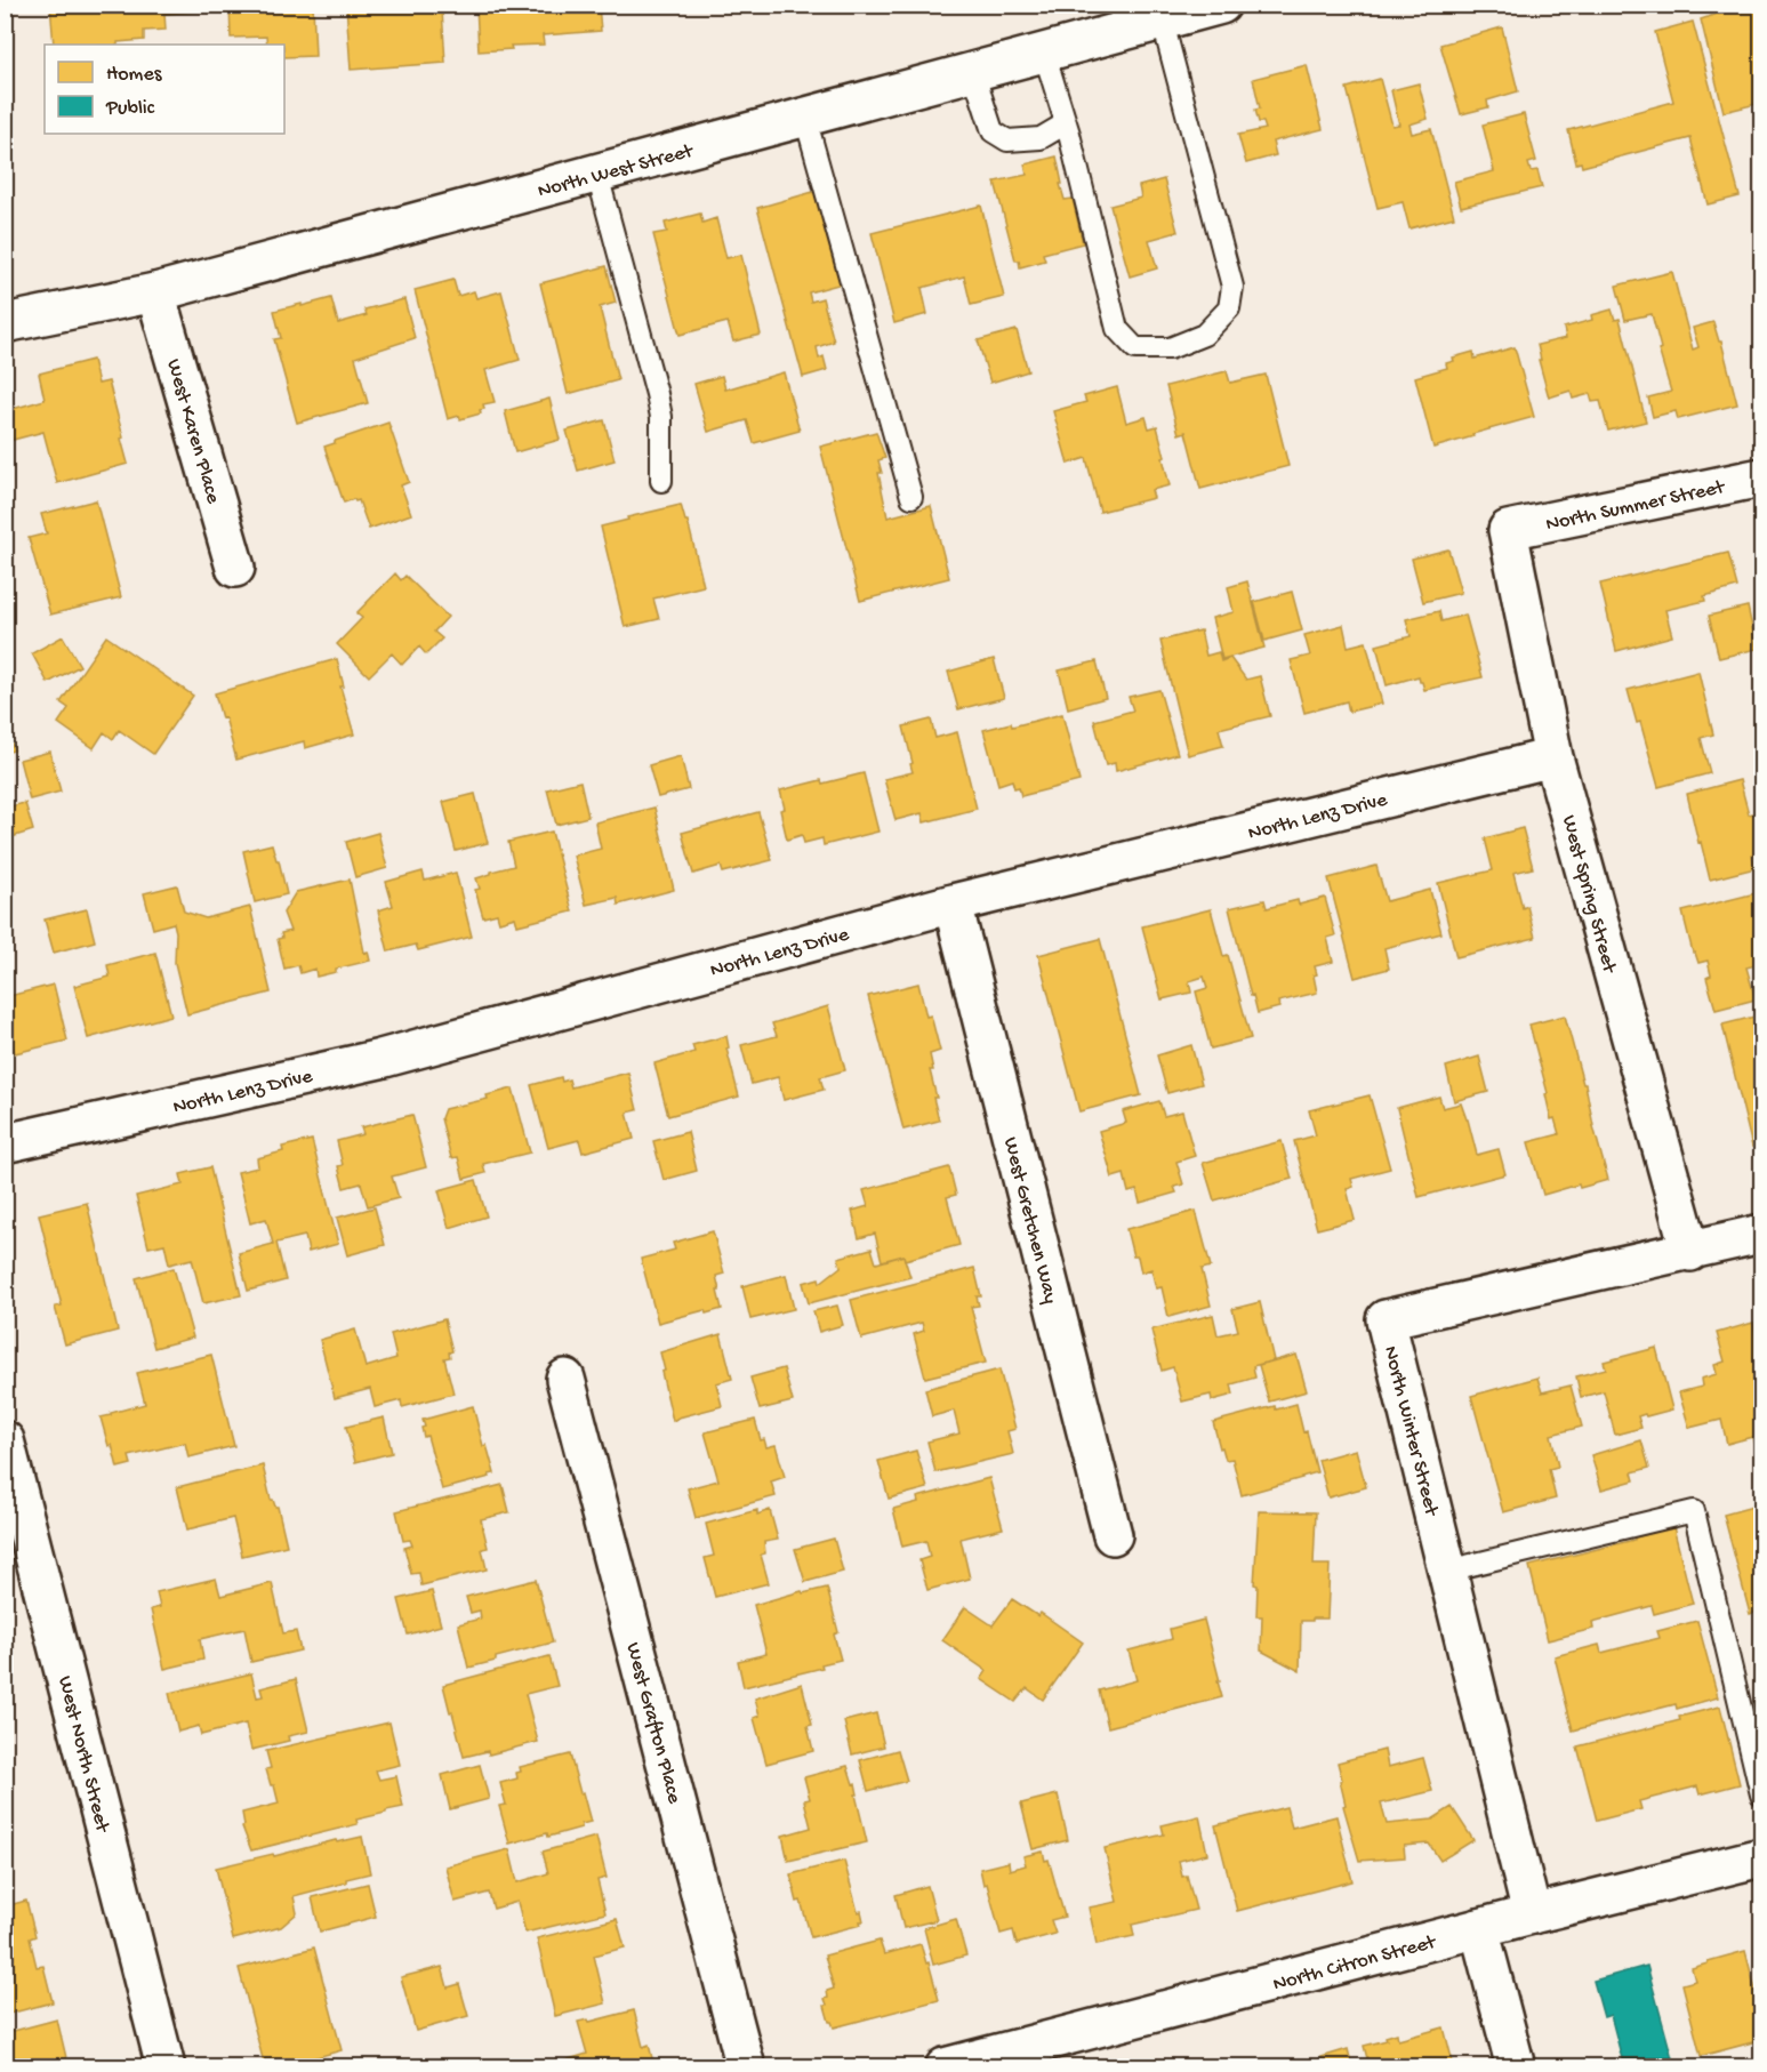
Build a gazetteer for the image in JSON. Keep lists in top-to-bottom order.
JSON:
{
  "streets": {
    "street": [
      "North West Street",
      "West Karen Place",
      "North Summer Street",
      "North Lenz Drive",
      "West Spring Street",
      "West Gretchen Way",
      "North Winter Street",
      "West Grafton Place",
      "West North Street",
      "North Citron Street"
    ]
  },
  "crossings": [
    ["North West Street", "West Karen Place"],
    ["North Summer Street", "West Spring Street"],
    ["North Lenz Drive", "West Spring Street"],
    ["North Lenz Drive", "West Gretchen Way"],
    ["West Spring Street", "North Winter Street"],
    ["North Winter Street", "North Citron Street"]
  ],
  "legend": ["Homes", "Public"]
}
